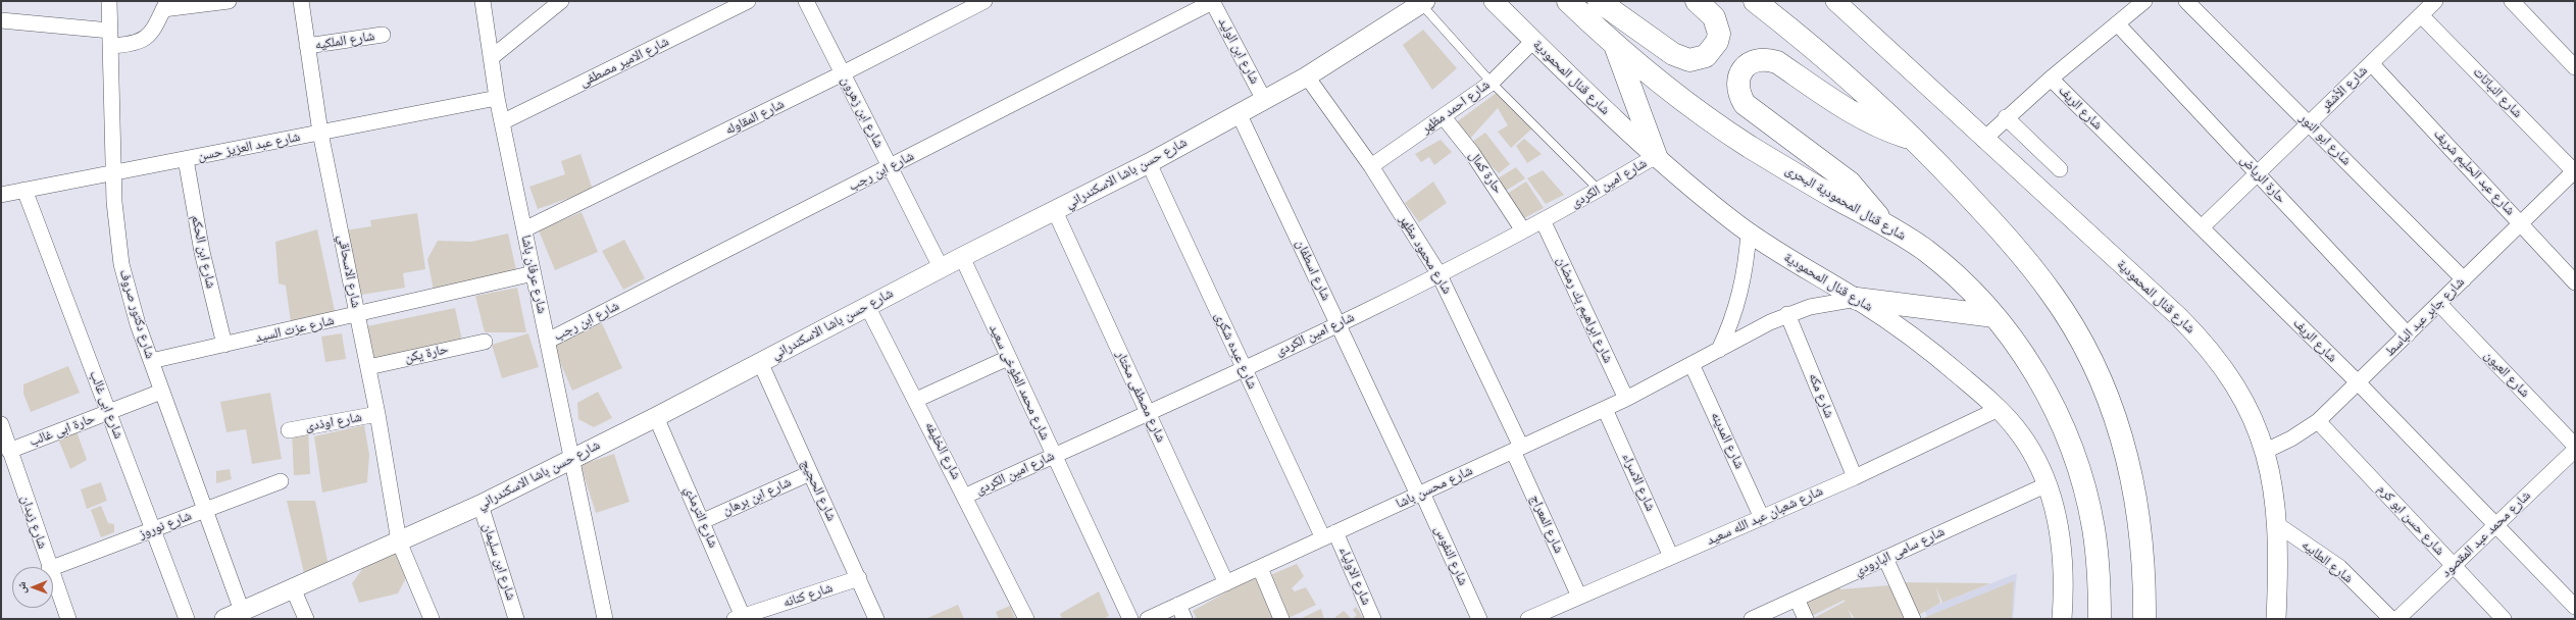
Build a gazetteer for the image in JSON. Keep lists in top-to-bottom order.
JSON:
{
  "streets": {
    "main road": ["شارع قنال المحمودية البحرى"],
    "street": [
      "شارع الملكيه",
      "شارع ابن الوليد",
      "شارع الامير مصطفى",
      "شارع قنال المحمودية",
      "شارع الأشقر",
      "شارع النباتات",
      "شارع احمد مظهر",
      "شارع الريف",
      "شارع ابن زهرون",
      "شارع المقاوله",
      "شارع ابو النور",
      "شارع عبد العزيز حسن",
      "شارع ابن رجب",
      "حارة كمال",
      "شارع عبد الحليم شريف",
      "شارع حسن باشا الاسكندراني",
      "حارة الرياض",
      "شارع امين الكردى",
      "شارع ابن الحكم",
      "شارع محمود مظهر",
      "شارع اسطفان",
      "شارع الاسحاقي",
      "شارع عرفان باشا",
      "شارع ابراهيم بك رمضان",
      "شارع دكتور صروف",
      "شارع جابر عبد الباسط",
      "شارع عزت السيد",
      "شارع عبده شكرى",
      "حارة يكن",
      "شارع العيون",
      "شارع محمد الطوخى سعيد",
      "شارع مكه",
      "شارع مصطفى مختار",
      "شارع ابى غالب",
      "شارع اوذدى",
      "حارة ابى غالب",
      "شارع المدينه",
      "شارع الخليفه",
      "شارع الاسراء",
      "شارع محسن باشا",
      "شارع الحجيج",
      "شارع ابن برهان",
      "شارع شعبان عبد الله سعيد",
      "شارع الترمذي",
      "شارع حسن ابو كرم",
      "شارع زيدان",
      "شارع المعراج",
      "شارع نوروز",
      "شارع محمد عبد المقصود",
      "شارع سامى البارودي",
      "شارع النفوس",
      "شارع ابن سليمان",
      "شارع الطابيه",
      "شارع الاولياء",
      "شارع كنانه"
    ]
  },
  "crossings": [
    ["شارع الملكيه", "شارع الاسحاقي"],
    ["شارع ابن الوليد", "شارع ابن رجب"],
    ["شارع ابن الوليد", "شارع حسن باشا الاسكندراني"],
    ["شارع الامير مصطفى", "شارع عرفان باشا"],
    ["شارع قنال المحمودية", "شارع احمد مظهر"],
    ["شارع قنال المحمودية", "شارع امين الكردى"],
    ["شارع قنال المحمودية", "شارع جابر عبد الباسط"],
    ["شارع قنال المحمودية", "شارع محسن باشا"],
    ["شارع قنال المحمودية", "شارع شعبان عبد الله سعيد"],
    ["شارع قنال المحمودية", "شارع سامى البارودي"],
    ["شارع قنال المحمودية", "شارع الطابيه"],
    ["شارع الأشقر", "شارع النباتات"],
    ["شارع الأشقر", "شارع الريف"],
    ["شارع الأشقر", "شارع ابو النور"],
    ["شارع الأشقر", "شارع عبد الحليم شريف"],
    ["شارع الأشقر", "حارة الرياض"],
    ["شارع النباتات", "شارع جابر عبد الباسط"],
    ["شارع احمد مظهر", "حارة كمال"],
    ["شارع احمد مظهر", "شارع محمود مظهر"],
    ["شارع الريف", "شارع جابر عبد الباسط"],
    ["شارع الريف", "شارع محمد عبد المقصود"],
    ["شارع ابن زهرون", "شارع المقاوله"],
    ["شارع ابن زهرون", "شارع ابن رجب"],
    ["شارع ابن زهرون", "شارع حسن باشا الاسكندراني"],
    ["شارع المقاوله", "شارع عرفان باشا"],
    ["شارع ابو النور", "شارع جابر عبد الباسط"],
    ["شارع عبد العزيز حسن", "شارع ابن الحكم"],
    ["شارع عبد العزيز حسن", "شارع الاسحاقي"],
    ["شارع عبد العزيز حسن", "شارع عرفان باشا"],
    ["شارع عبد العزيز حسن", "شارع دكتور صروف"],
    ["شارع عبد العزيز حسن", "شارع ابى غالب"],
    ["شارع ابن رجب", "شارع عرفان باشا"],
    ["حارة كمال", "شارع امين الكردى"],
    ["شارع عبد الحليم شريف", "شارع جابر عبد الباسط"],
    ["شارع حسن باشا الاسكندراني", "شارع محمود مظهر"],
    ["شارع حسن باشا الاسكندراني", "شارع اسطفان"],
    ["شارع حسن باشا الاسكندراني", "شارع الاسحاقي"],
    ["شارع حسن باشا الاسكندراني", "شارع عرفان باشا"],
    ["شارع حسن باشا الاسكندراني", "شارع دكتور صروف"],
    ["شارع حسن باشا الاسكندراني", "شارع عبده شكرى"],
    ["شارع حسن باشا الاسكندراني", "شارع محمد الطوخى سعيد"],
    ["شارع حسن باشا الاسكندراني", "شارع مصطفى مختار"],
    ["شارع حسن باشا الاسكندراني", "شارع الخليفه"],
    ["شارع حسن باشا الاسكندراني", "شارع الحجيج"],
    ["شارع حسن باشا الاسكندراني", "شارع الترمذي"],
    ["شارع حسن باشا الاسكندراني", "شارع ابن سليمان"],
    ["حارة الرياض", "شارع جابر عبد الباسط"],
    ["شارع امين الكردى", "شارع محمود مظهر"],
    ["شارع امين الكردى", "شارع اسطفان"],
    ["شارع امين الكردى", "شارع ابراهيم بك رمضان"],
    ["شارع امين الكردى", "شارع عبده شكرى"],
    ["شارع امين الكردى", "شارع محمد الطوخى سعيد"],
    ["شارع امين الكردى", "شارع مصطفى مختار"],
    ["شارع امين الكردى", "شارع الخليفه"],
    ["شارع ابن الحكم", "شارع عزت السيد"],
    ["شارع محمود مظهر", "شارع محسن باشا"],
    ["شارع محمود مظهر", "شارع المعراج"],
    ["شارع اسطفان", "شارع محسن باشا"],
    ["شارع اسطفان", "شارع النفوس"],
    ["شارع الاسحاقي", "شارع عزت السيد"],
    ["شارع الاسحاقي", "حارة يكن"],
    ["شارع الاسحاقي", "شارع اوذدى"],
    ["شارع عرفان باشا", "شارع عزت السيد"],
    ["شارع ابراهيم بك رمضان", "شارع محسن باشا"],
    ["شارع دكتور صروف", "شارع عزت السيد"],
    ["شارع دكتور صروف", "حارة ابى غالب"],
    ["شارع دكتور صروف", "شارع نوروز"],
    ["شارع جابر عبد الباسط", "شارع العيون"],
    ["شارع جابر عبد الباسط", "شارع حسن ابو كرم"],
    ["شارع عبده شكرى", "شارع محسن باشا"],
    ["شارع عبده شكرى", "شارع الاولياء"],
    ["شارع مكه", "شارع محسن باشا"],
    ["شارع مكه", "شارع شعبان عبد الله سعيد"],
    ["شارع مصطفى مختار", "شارع محسن باشا"],
    ["شارع ابى غالب", "حارة ابى غالب"],
    ["شارع ابى غالب", "شارع نوروز"],
    ["حارة ابى غالب", "شارع زيدان"],
    ["شارع المدينه", "شارع محسن باشا"],
    ["شارع المدينه", "شارع شعبان عبد الله سعيد"],
    ["شارع الاسراء", "شارع محسن باشا"],
    ["شارع الاسراء", "شارع شعبان عبد الله سعيد"],
    ["شارع محسن باشا", "شارع المعراج"],
    ["شارع محسن باشا", "شارع النفوس"],
    ["شارع محسن باشا", "شارع الاولياء"],
    ["شارع الحجيج", "شارع ابن برهان"],
    ["شارع الحجيج", "شارع كنانه"],
    ["شارع ابن برهان", "شارع الترمذي"],
    ["شارع شعبان عبد الله سعيد", "شارع المعراج"],
    ["شارع الترمذي", "شارع كنانه"],
    ["شارع حسن ابو كرم", "شارع محمد عبد المقصود"]
  ],
  "north": "left"
}
